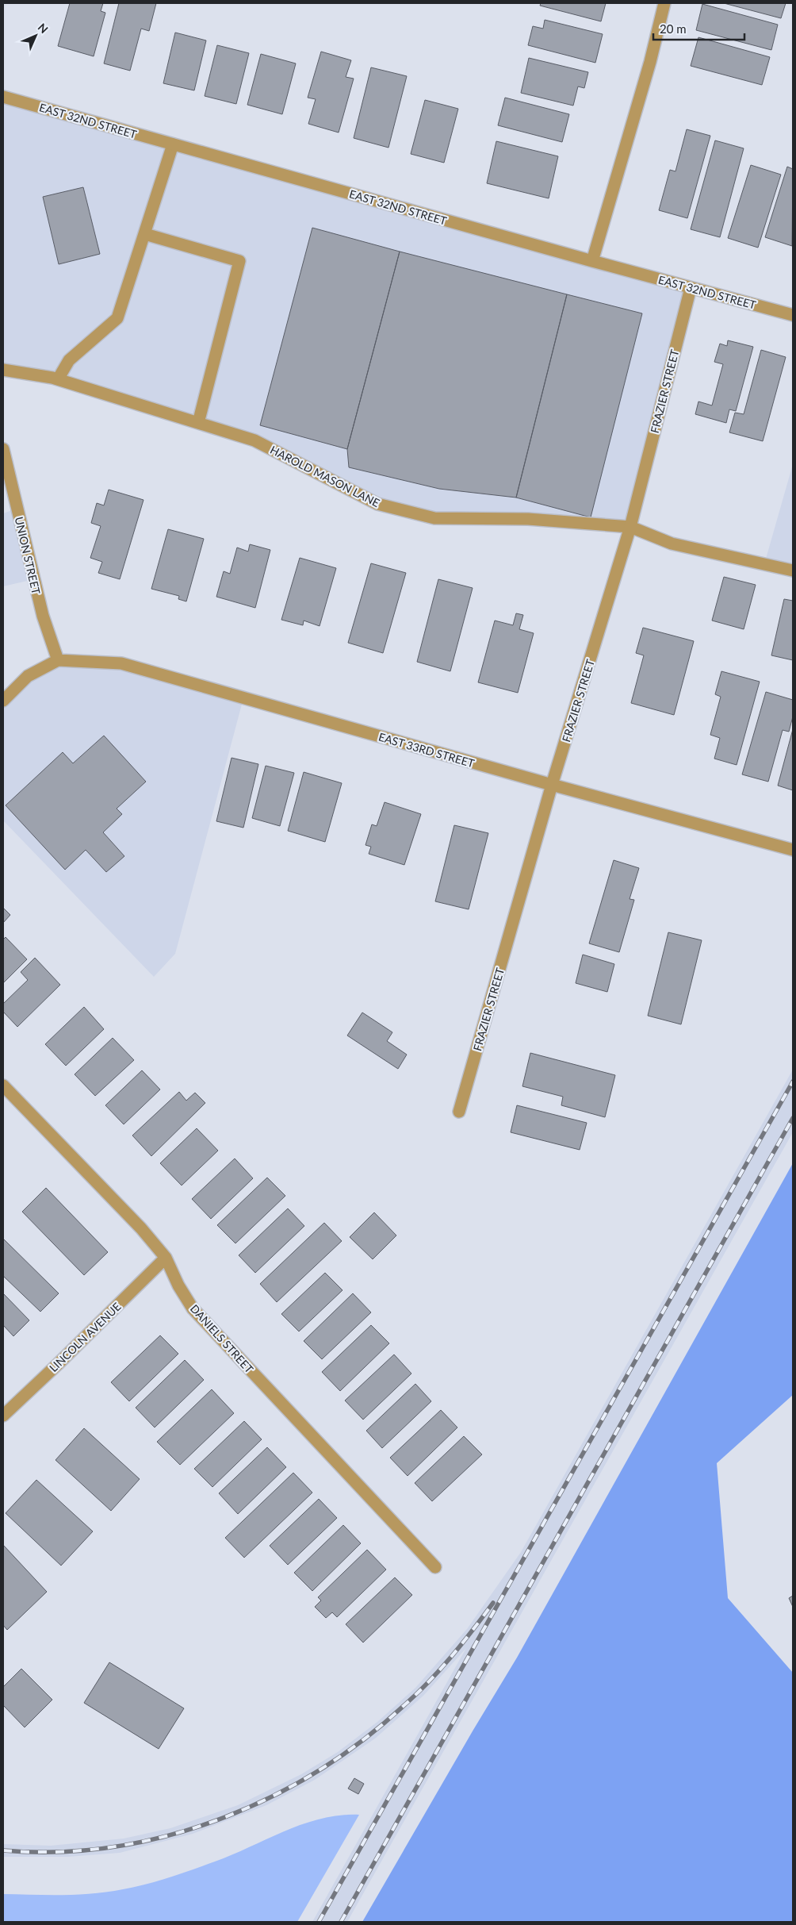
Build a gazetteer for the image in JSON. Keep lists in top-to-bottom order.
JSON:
{
  "streets": {
    "street": [
      "EAST 32ND STREET",
      "FRAZIER STREET",
      "HAROLD MASON LANE",
      "UNION STREET",
      "EAST 33RD STREET",
      "LINCOLN AVENUE",
      "DANIELS STREET"
    ]
  },
  "crossings": [
    ["EAST 32ND STREET", "FRAZIER STREET"],
    ["FRAZIER STREET", "HAROLD MASON LANE"],
    ["FRAZIER STREET", "EAST 33RD STREET"],
    ["UNION STREET", "EAST 33RD STREET"],
    ["LINCOLN AVENUE", "DANIELS STREET"]
  ],
  "scale_bar": "20 m",
  "north": "top right"
}
